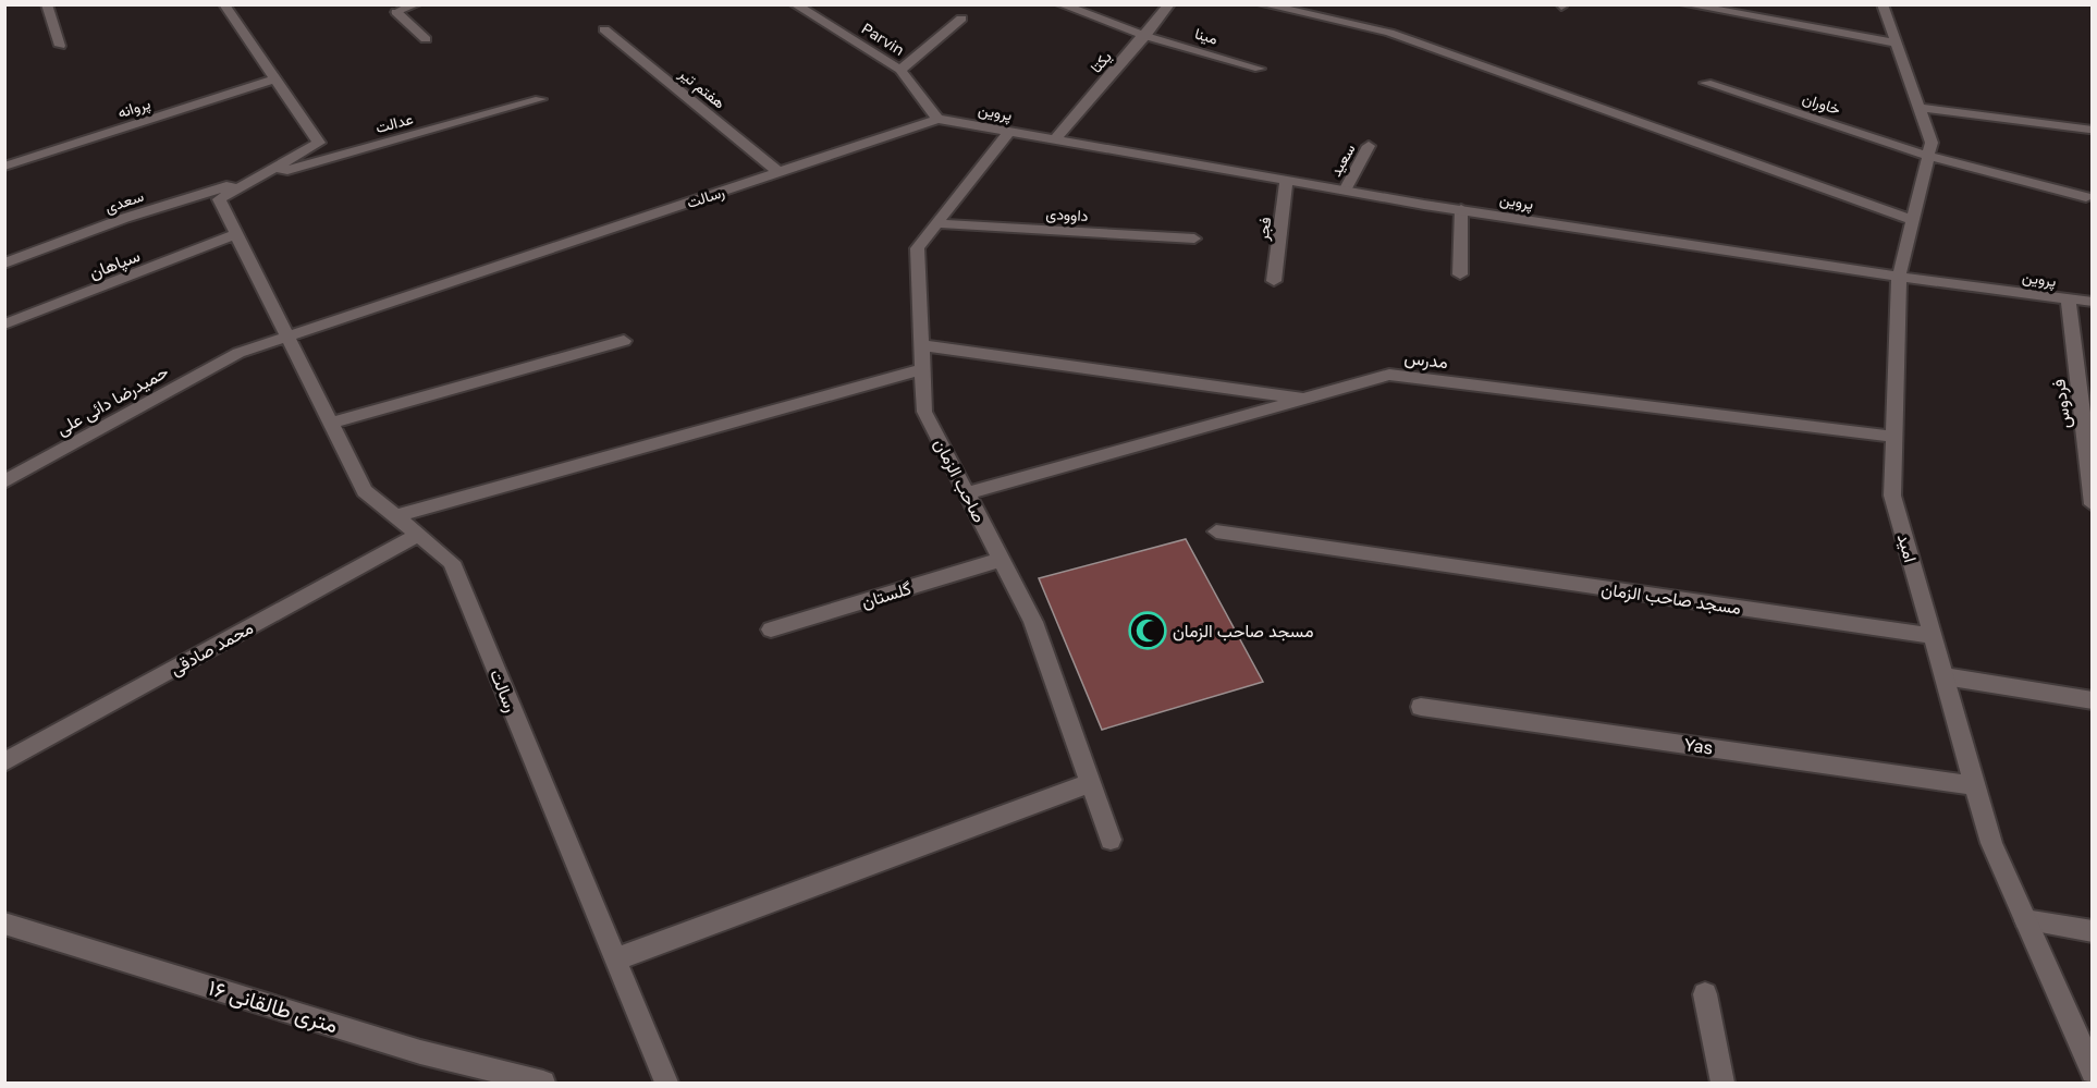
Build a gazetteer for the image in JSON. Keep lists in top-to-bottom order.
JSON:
{
  "streets": {
    "street": [
      "مینا",
      "Parvin",
      "یکتا",
      "هفتم تیر",
      "خاوران",
      "پروانه",
      "پروین",
      "عدالت",
      "سعید",
      "رسالت",
      "سعدی",
      "داوودی",
      "فجر",
      "سپاهان",
      "مدرس",
      "حمیدرضا دائی علی",
      "فردوس",
      "صاحب الزمان",
      "امید",
      "گلستان",
      "مسجد صاحب الزمان",
      "محمد صادقی",
      "Yas",
      "۱۶ متری طالقانی"
    ]
  },
  "crossings": [
    ["مینا", "یکتا"],
    ["Parvin", "پروین"],
    ["Parvin", "رسالت"],
    ["یکتا", "پروین"],
    ["هفتم تیر", "رسالت"],
    ["خاوران", "امید"],
    ["پروانه", "رسالت"],
    ["پروین", "سعید"],
    ["پروین", "رسالت"],
    ["پروین", "فجر"],
    ["پروین", "فردوس"],
    ["پروین", "صاحب الزمان"],
    ["پروین", "امید"],
    ["عدالت", "رسالت"],
    ["عدالت", "سعدی"],
    ["رسالت", "سعدی"],
    ["رسالت", "سپاهان"],
    ["رسالت", "حمیدرضا دائی علی"],
    ["رسالت", "محمد صادقی"],
    ["داوودی", "صاحب الزمان"],
    ["مدرس", "صاحب الزمان"],
    ["مدرس", "امید"],
    ["صاحب الزمان", "گلستان"],
    ["امید", "مسجد صاحب الزمان"],
    ["امید", "Yas"]
  ],
  "places": {
    "mosque": ["مسجد صاحب الزمان"]
  }
}
